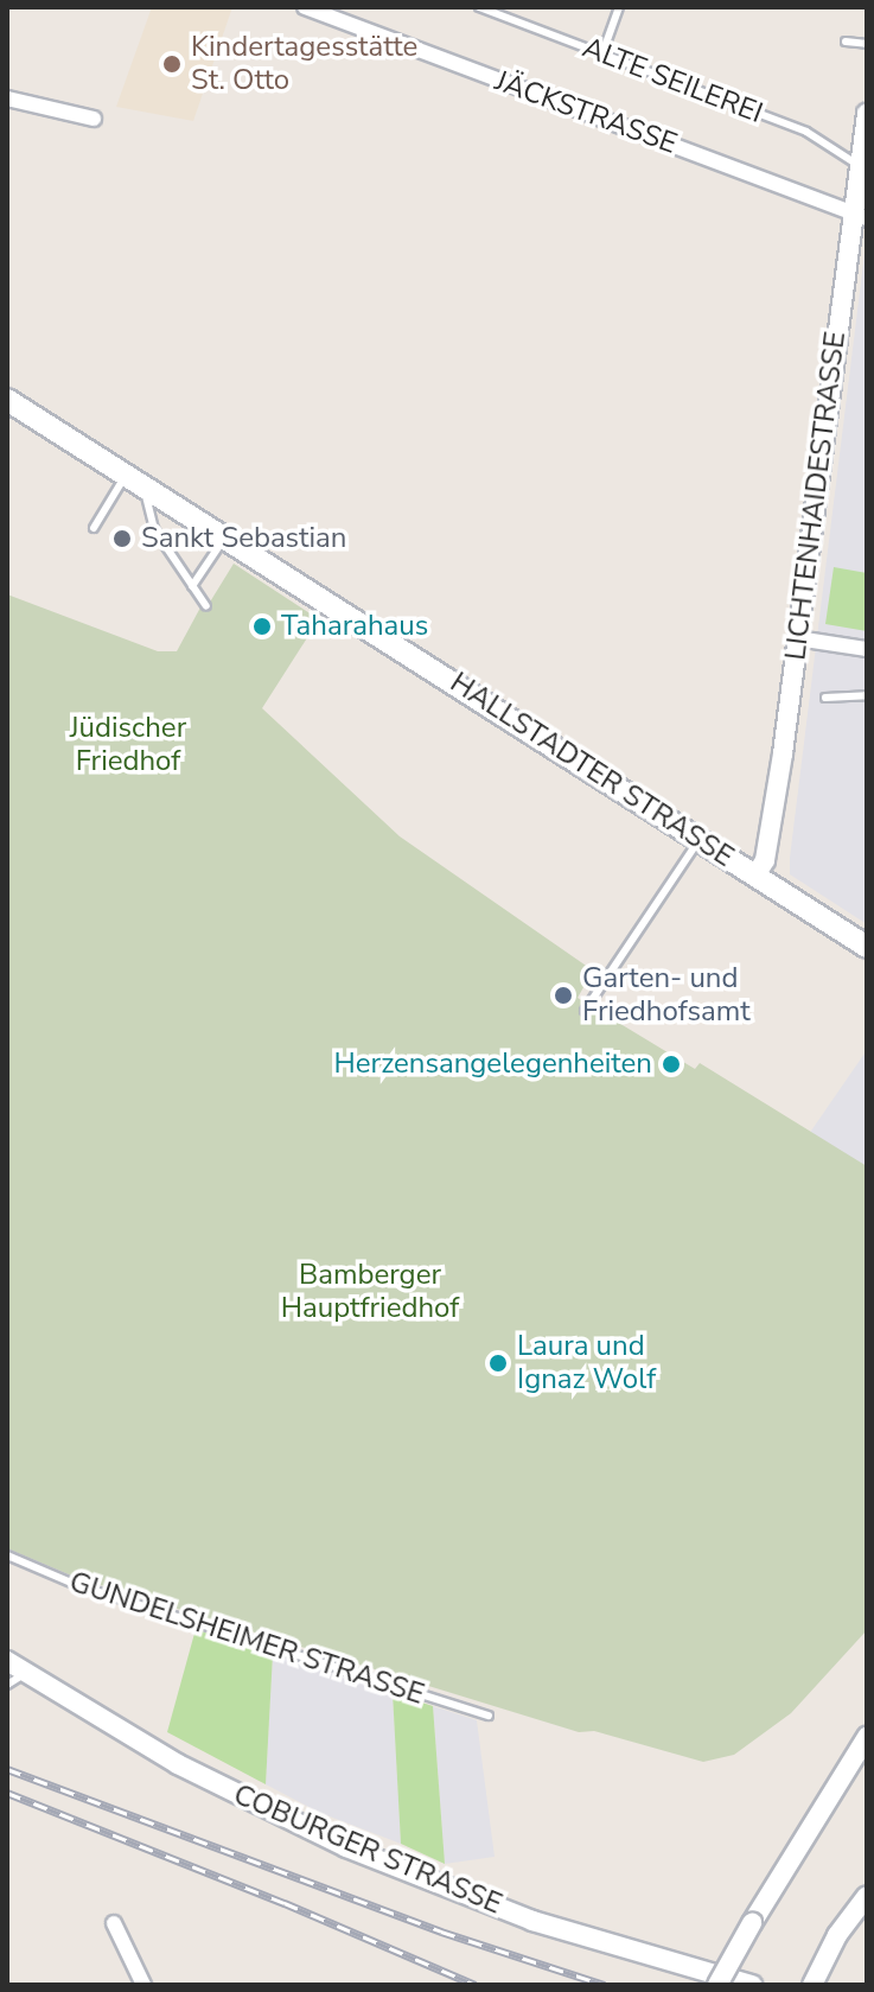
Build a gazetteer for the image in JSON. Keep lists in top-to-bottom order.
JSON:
{
  "streets": {
    "main road": ["HALLSTADTER STRASSE"],
    "street": ["JÄCKSTRASSE", "LICHTENHAIDESTRASSE", "COBURGER STRASSE"],
    "lane": ["ALTE SEILEREI", "GUNDELSHEIMER STRASSE"]
  },
  "crossings": [
    ["ALTE SEILEREI", "LICHTENHAIDESTRASSE"],
    ["JÄCKSTRASSE", "LICHTENHAIDESTRASSE"],
    ["LICHTENHAIDESTRASSE", "HALLSTADTER STRASSE"]
  ],
  "parks": ["Jüdischer Friedhof", "Bamberger Hauptfriedhof"],
  "places": [
    "Kindertagesstätte St. Otto",
    "Sankt Sebastian",
    "Taharahaus",
    "Garten- und Friedhofsamt",
    "Herzensangelegenheiten",
    "Laura und Ignaz Wolf"
  ]
}
